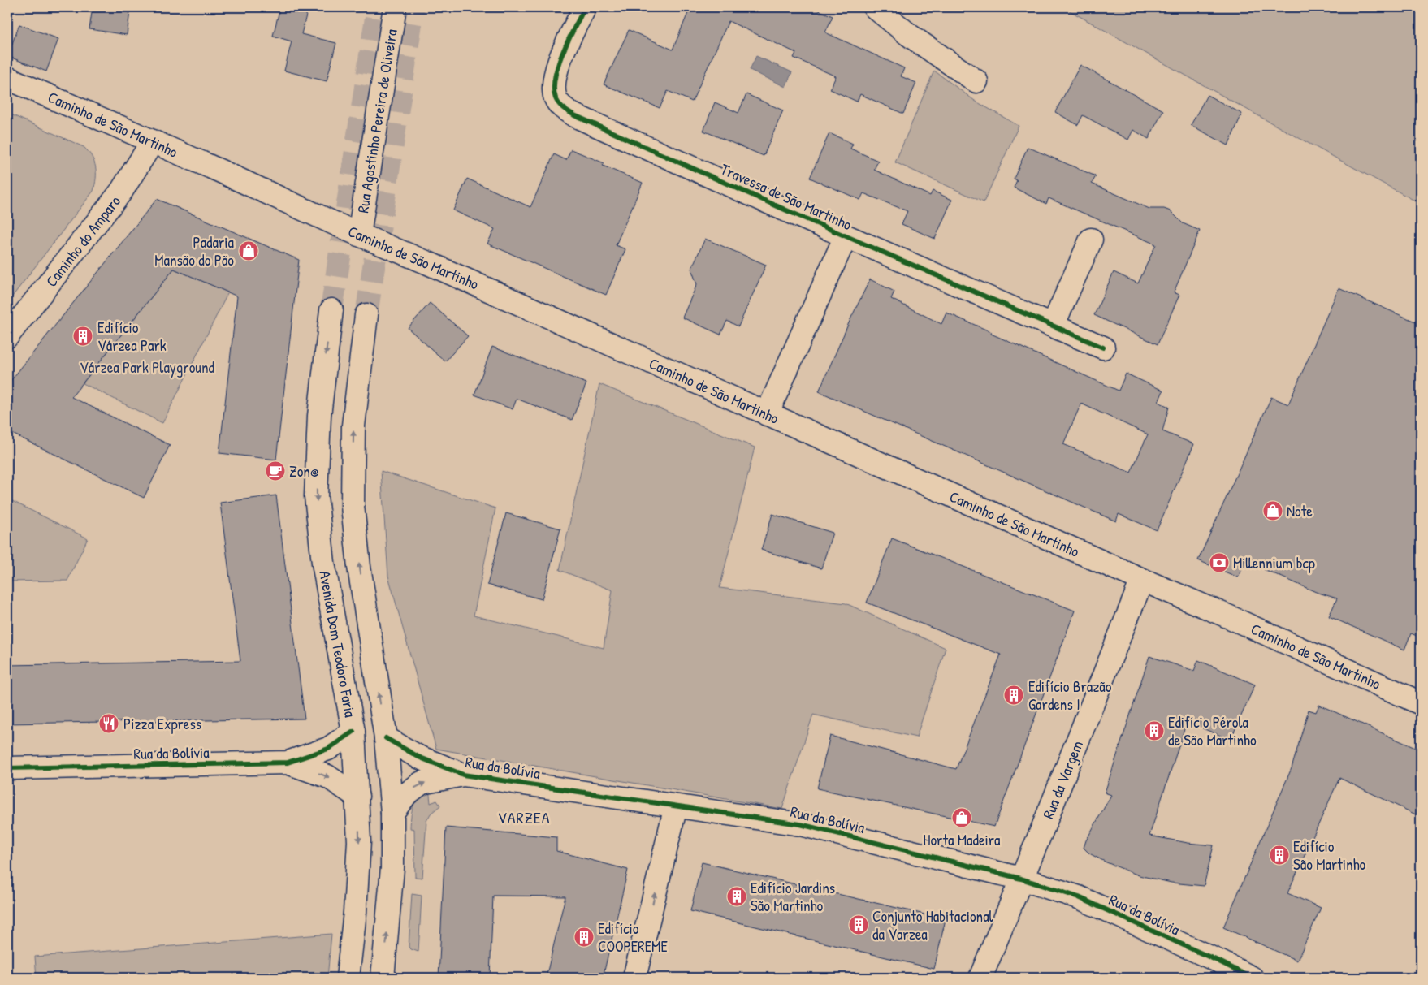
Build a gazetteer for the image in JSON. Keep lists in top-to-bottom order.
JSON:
{
  "streets": {
    "street": [
      "Rua Agostinho Pereira de Oliveira",
      "Caminho de São Martinho",
      "Travessa de São Martinho",
      "Caminho do Amparo",
      "Avenida Dom Teodoro Faria",
      "Rua da Bolívia",
      "Rua da Vargem"
    ]
  },
  "crossings": [
    ["Rua Agostinho Pereira de Oliveira", "Caminho de São Martinho"],
    ["Caminho de São Martinho", "Travessa de São Martinho"],
    ["Caminho de São Martinho", "Caminho do Amparo"],
    ["Caminho de São Martinho", "Rua da Vargem"],
    ["Avenida Dom Teodoro Faria", "Rua da Bolívia"],
    ["Rua da Bolívia", "Rua da Vargem"]
  ],
  "districts": ["VARZEA"],
  "parks": ["Várzea Park Playground"],
  "places": {
    "shop": ["Padaria Mansão do Pão", "Note", "Horta Madeira"],
    "building": [
      "Edifício Várzea Park",
      "Edifício Brazão Gardens I",
      "Edifício Pérola de São Martinho",
      "Edifício São Martinho",
      "Edifício Jardins São Martinho",
      "Conjunto Habitacional da Varzea",
      "Edifício COOPEREME"
    ],
    "cafe": ["Zon@"],
    "bank": ["Millennium bcp"],
    "restaurant": ["Pizza Express"]
  }
}
